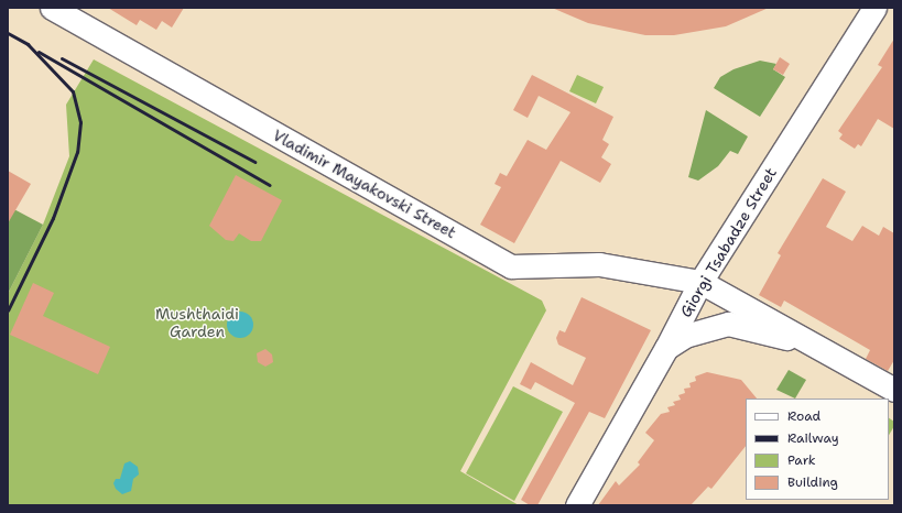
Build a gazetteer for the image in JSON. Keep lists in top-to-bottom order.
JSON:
{
  "streets": {
    "main road": ["Vladimir Mayakovski Street", "Giorgi Tsabadze Street"]
  },
  "crossings": [
    ["Vladimir Mayakovski Street", "Giorgi Tsabadze Street"]
  ],
  "parks": ["Mushthaidi Garden"],
  "legend": [
    "Road",
    "Railway",
    "Park",
    "Building"
  ]
}
